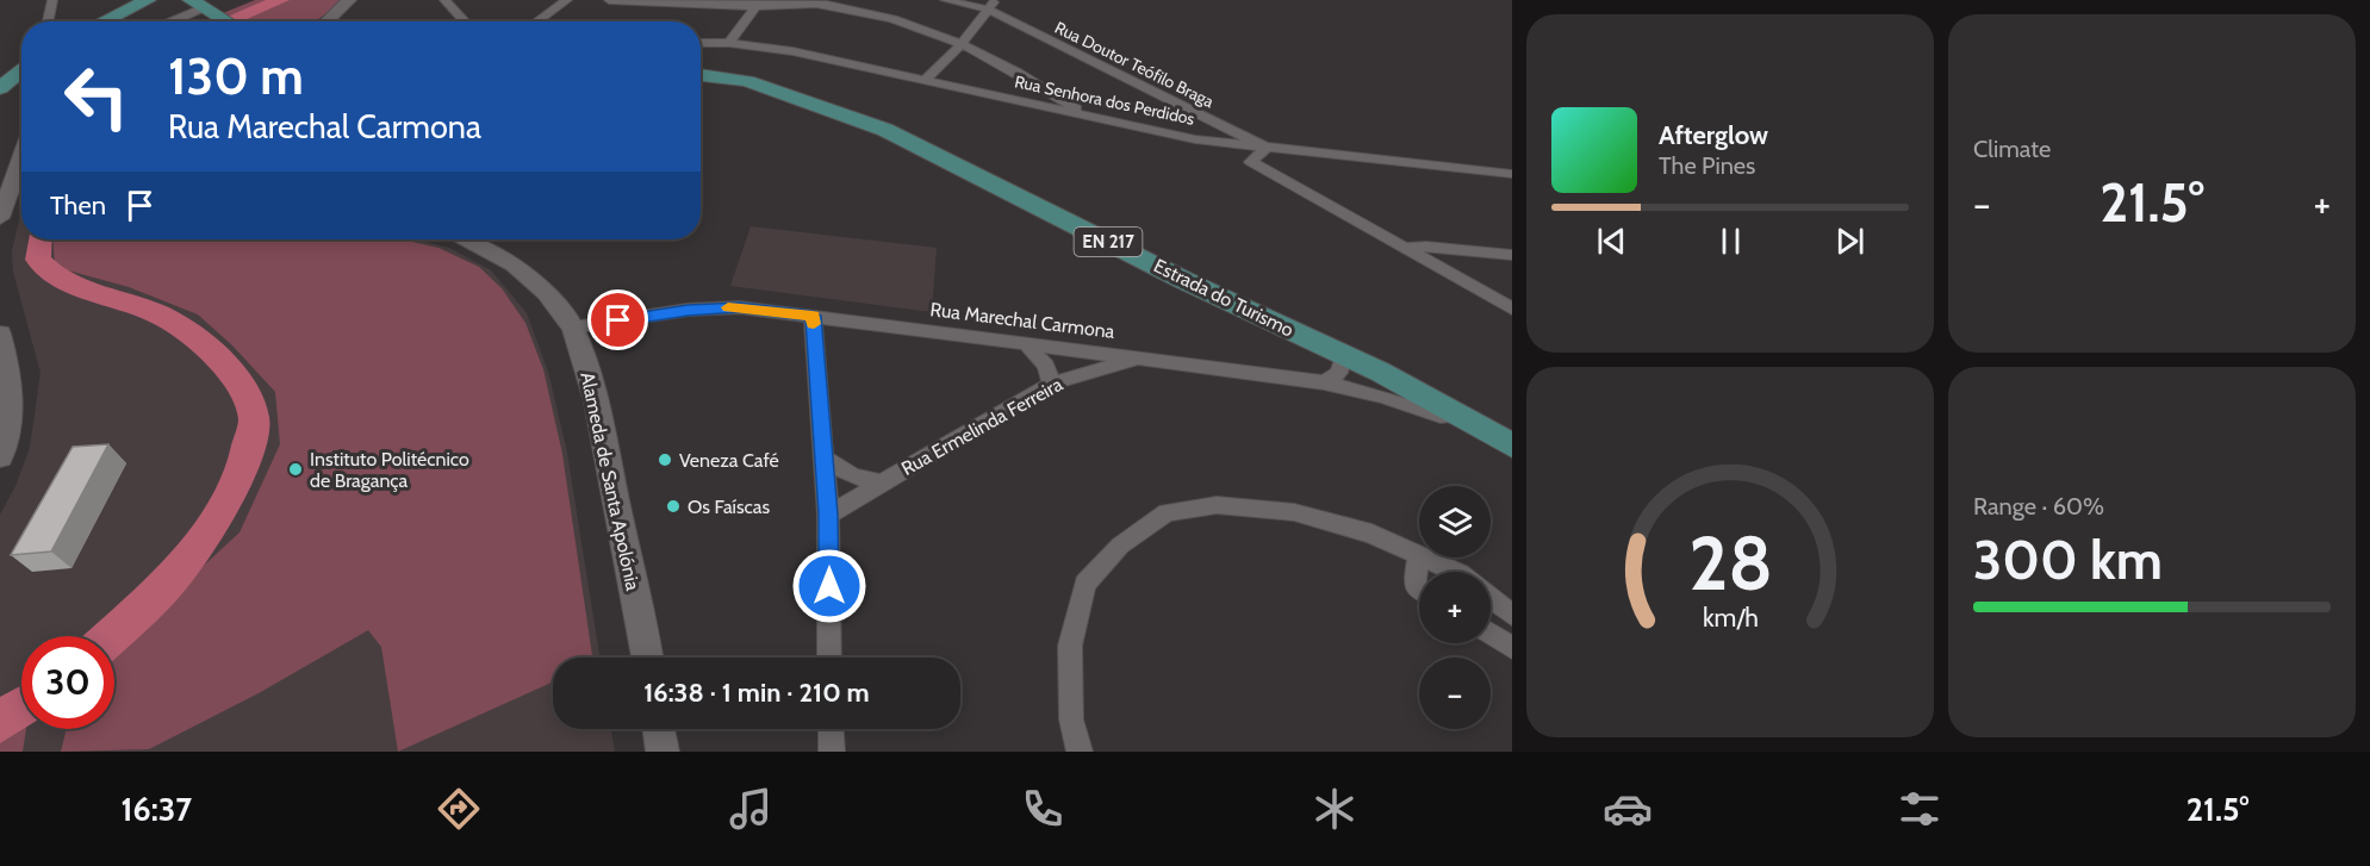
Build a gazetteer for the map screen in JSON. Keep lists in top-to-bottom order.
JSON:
{
  "streets": {
    "main road": ["EN 217", "Estrada do Turismo"],
    "street": [
      "Rua Doutor Teófilo Braga",
      "Rua Senhora dos Perdidos",
      "Rua Marechal Carmona",
      "Rua Ermelinda Ferreira",
      "Alameda de Santa Apolónia"
    ]
  },
  "crossings": [
    ["Rua Doutor Teófilo Braga", "Rua Senhora dos Perdidos"],
    ["Estrada do Turismo", "Rua Marechal Carmona"],
    ["Rua Marechal Carmona", "Rua Ermelinda Ferreira"],
    ["Rua Marechal Carmona", "Alameda de Santa Apolónia"]
  ],
  "places": ["Veneza Café", "Instituto Politécnico de Bragança", "Os Faíscas"],
  "page": {
    "tile": [
      "Climate",
      ["Range · 60%", "300 km"]
    ],
    "turn": ["130 m", "Rua Marechal Carmona"],
    "song": ["Afterglow", "The Pines"],
    "then": "Then",
    "heat": ["−", "21.5°", "+"],
    "map_buttons": ["+", "−"],
    "limit": "30",
    "trip": "16:38 · 1 min · 210 m",
    "tabs": ["16:37", "21.5°"],
    "gauge": ["28", "km/h"]
  }
}
